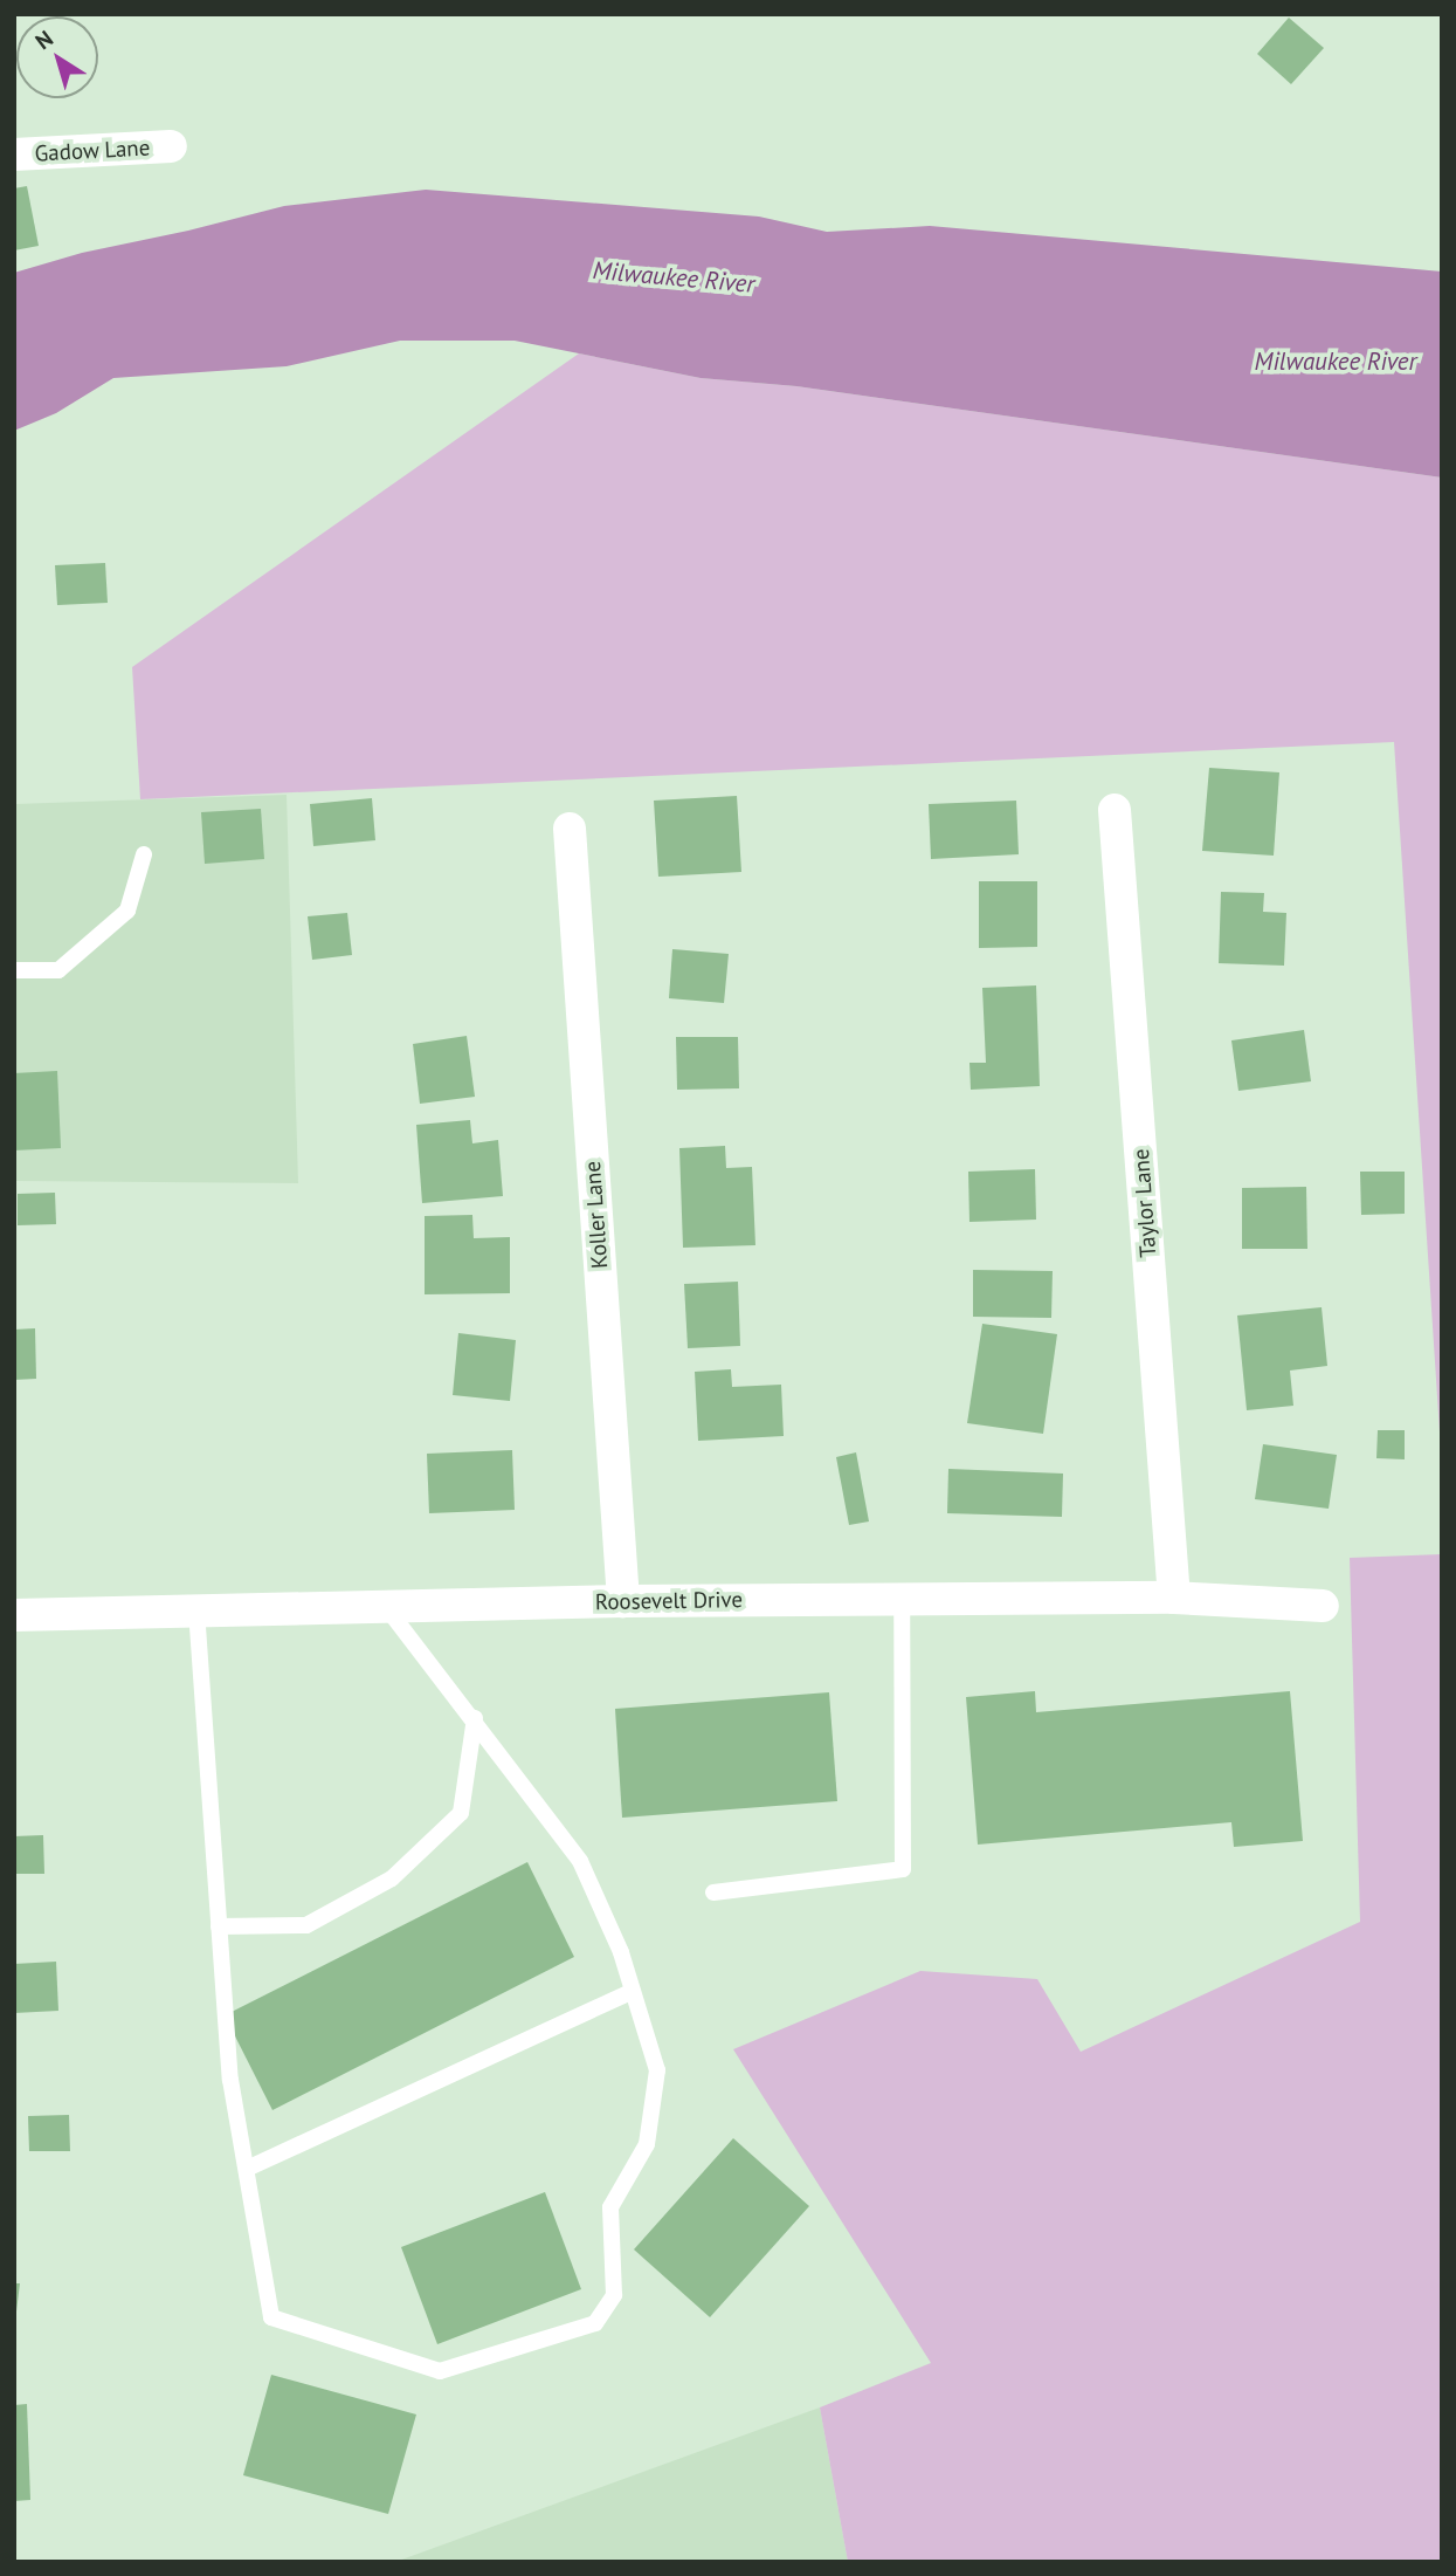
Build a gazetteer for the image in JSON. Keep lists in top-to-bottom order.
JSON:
{
  "streets": {
    "street": [
      "Gadow Lane",
      "Taylor Lane",
      "Koller Lane",
      "Roosevelt Drive"
    ]
  },
  "crossings": [
    ["Taylor Lane", "Roosevelt Drive"],
    ["Koller Lane", "Roosevelt Drive"]
  ],
  "water": ["Milwaukee River"],
  "north": "top left"
}
